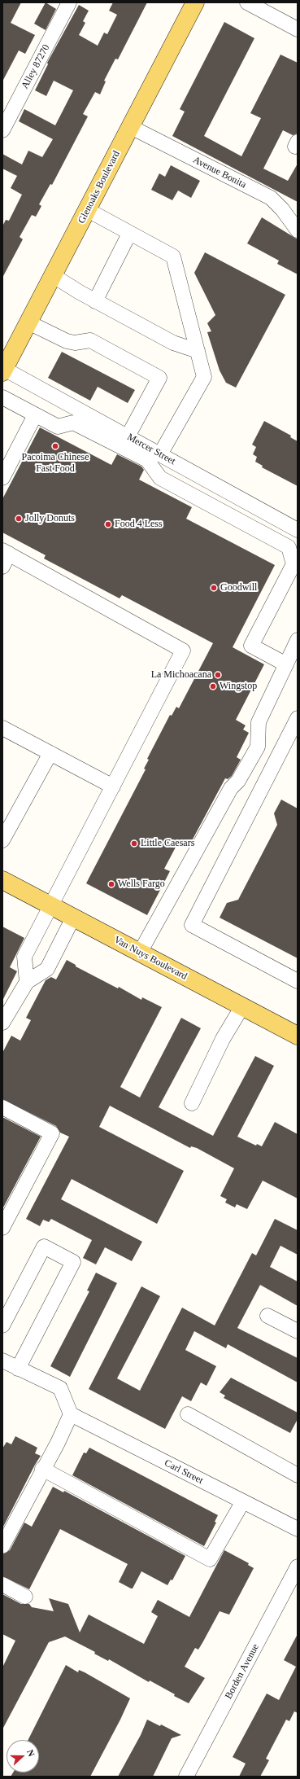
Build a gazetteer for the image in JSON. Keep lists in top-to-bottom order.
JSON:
{
  "streets": {
    "main road": ["Glenoaks Boulevard", "Van Nuys Boulevard"],
    "street": [
      "Alley 87270",
      "Avenue Bonita",
      "Mercer Street",
      "Carl Street",
      "Borden Avenue"
    ]
  },
  "crossings": [
    ["Avenue Bonita", "Glenoaks Boulevard"],
    ["Glenoaks Boulevard", "Mercer Street"]
  ],
  "places": [
    "Pacoima Chinese Fast Food",
    "Jolly Donuts",
    "Food 4 Less",
    "Goodwill",
    "La Michoacana",
    "Wingstop",
    "Little Caesars",
    "Wells Fargo"
  ],
  "north": "right"
}
